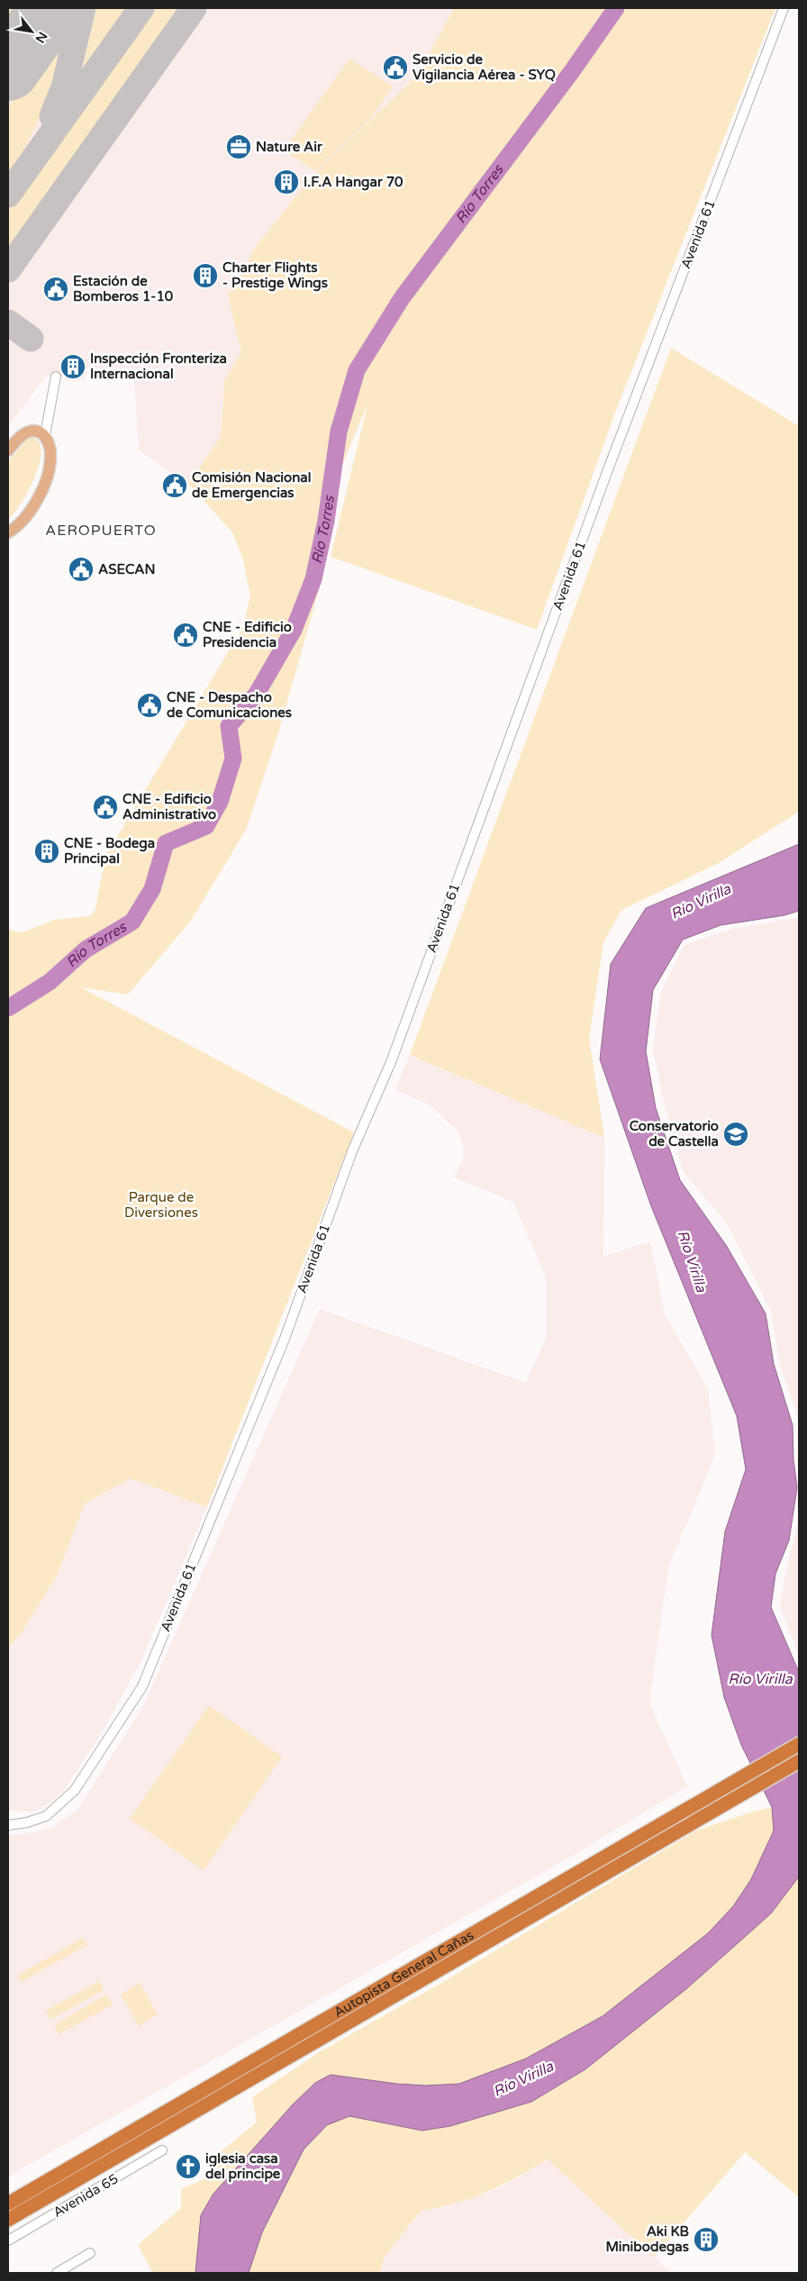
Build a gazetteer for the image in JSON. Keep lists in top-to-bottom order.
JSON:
{
  "streets": {
    "highway": ["Autopista General Cañas"],
    "street": ["Avenida 61", "Avenida 65"]
  },
  "districts": ["AEROPUERTO"],
  "water": ["Río Torres", "Río Virilla"],
  "parks": ["Parque de Diversiones"],
  "places": {
    "public building": [
      "Servicio de Vigilancia Aérea - SYQ",
      "Estación de Bomberos 1-10",
      "Comisión Nacional de Emergencias",
      "ASECAN",
      "CNE - Edificio Presidencia",
      "CNE - Despacho de Comunicaciones",
      "CNE - Edificio Administrativo"
    ],
    "office": ["Nature Air"],
    "building": [
      "I.F.A Hangar 70",
      "Charter Flights - Prestige Wings",
      "Inspección Fronteriza Internacional",
      "CNE - Bodega Principal",
      "Aki KB Minibodegas"
    ],
    "school or university": ["Conservatorio de Castella"],
    "church": ["iglesia casa del principe"]
  },
  "north": "bottom right"
}
